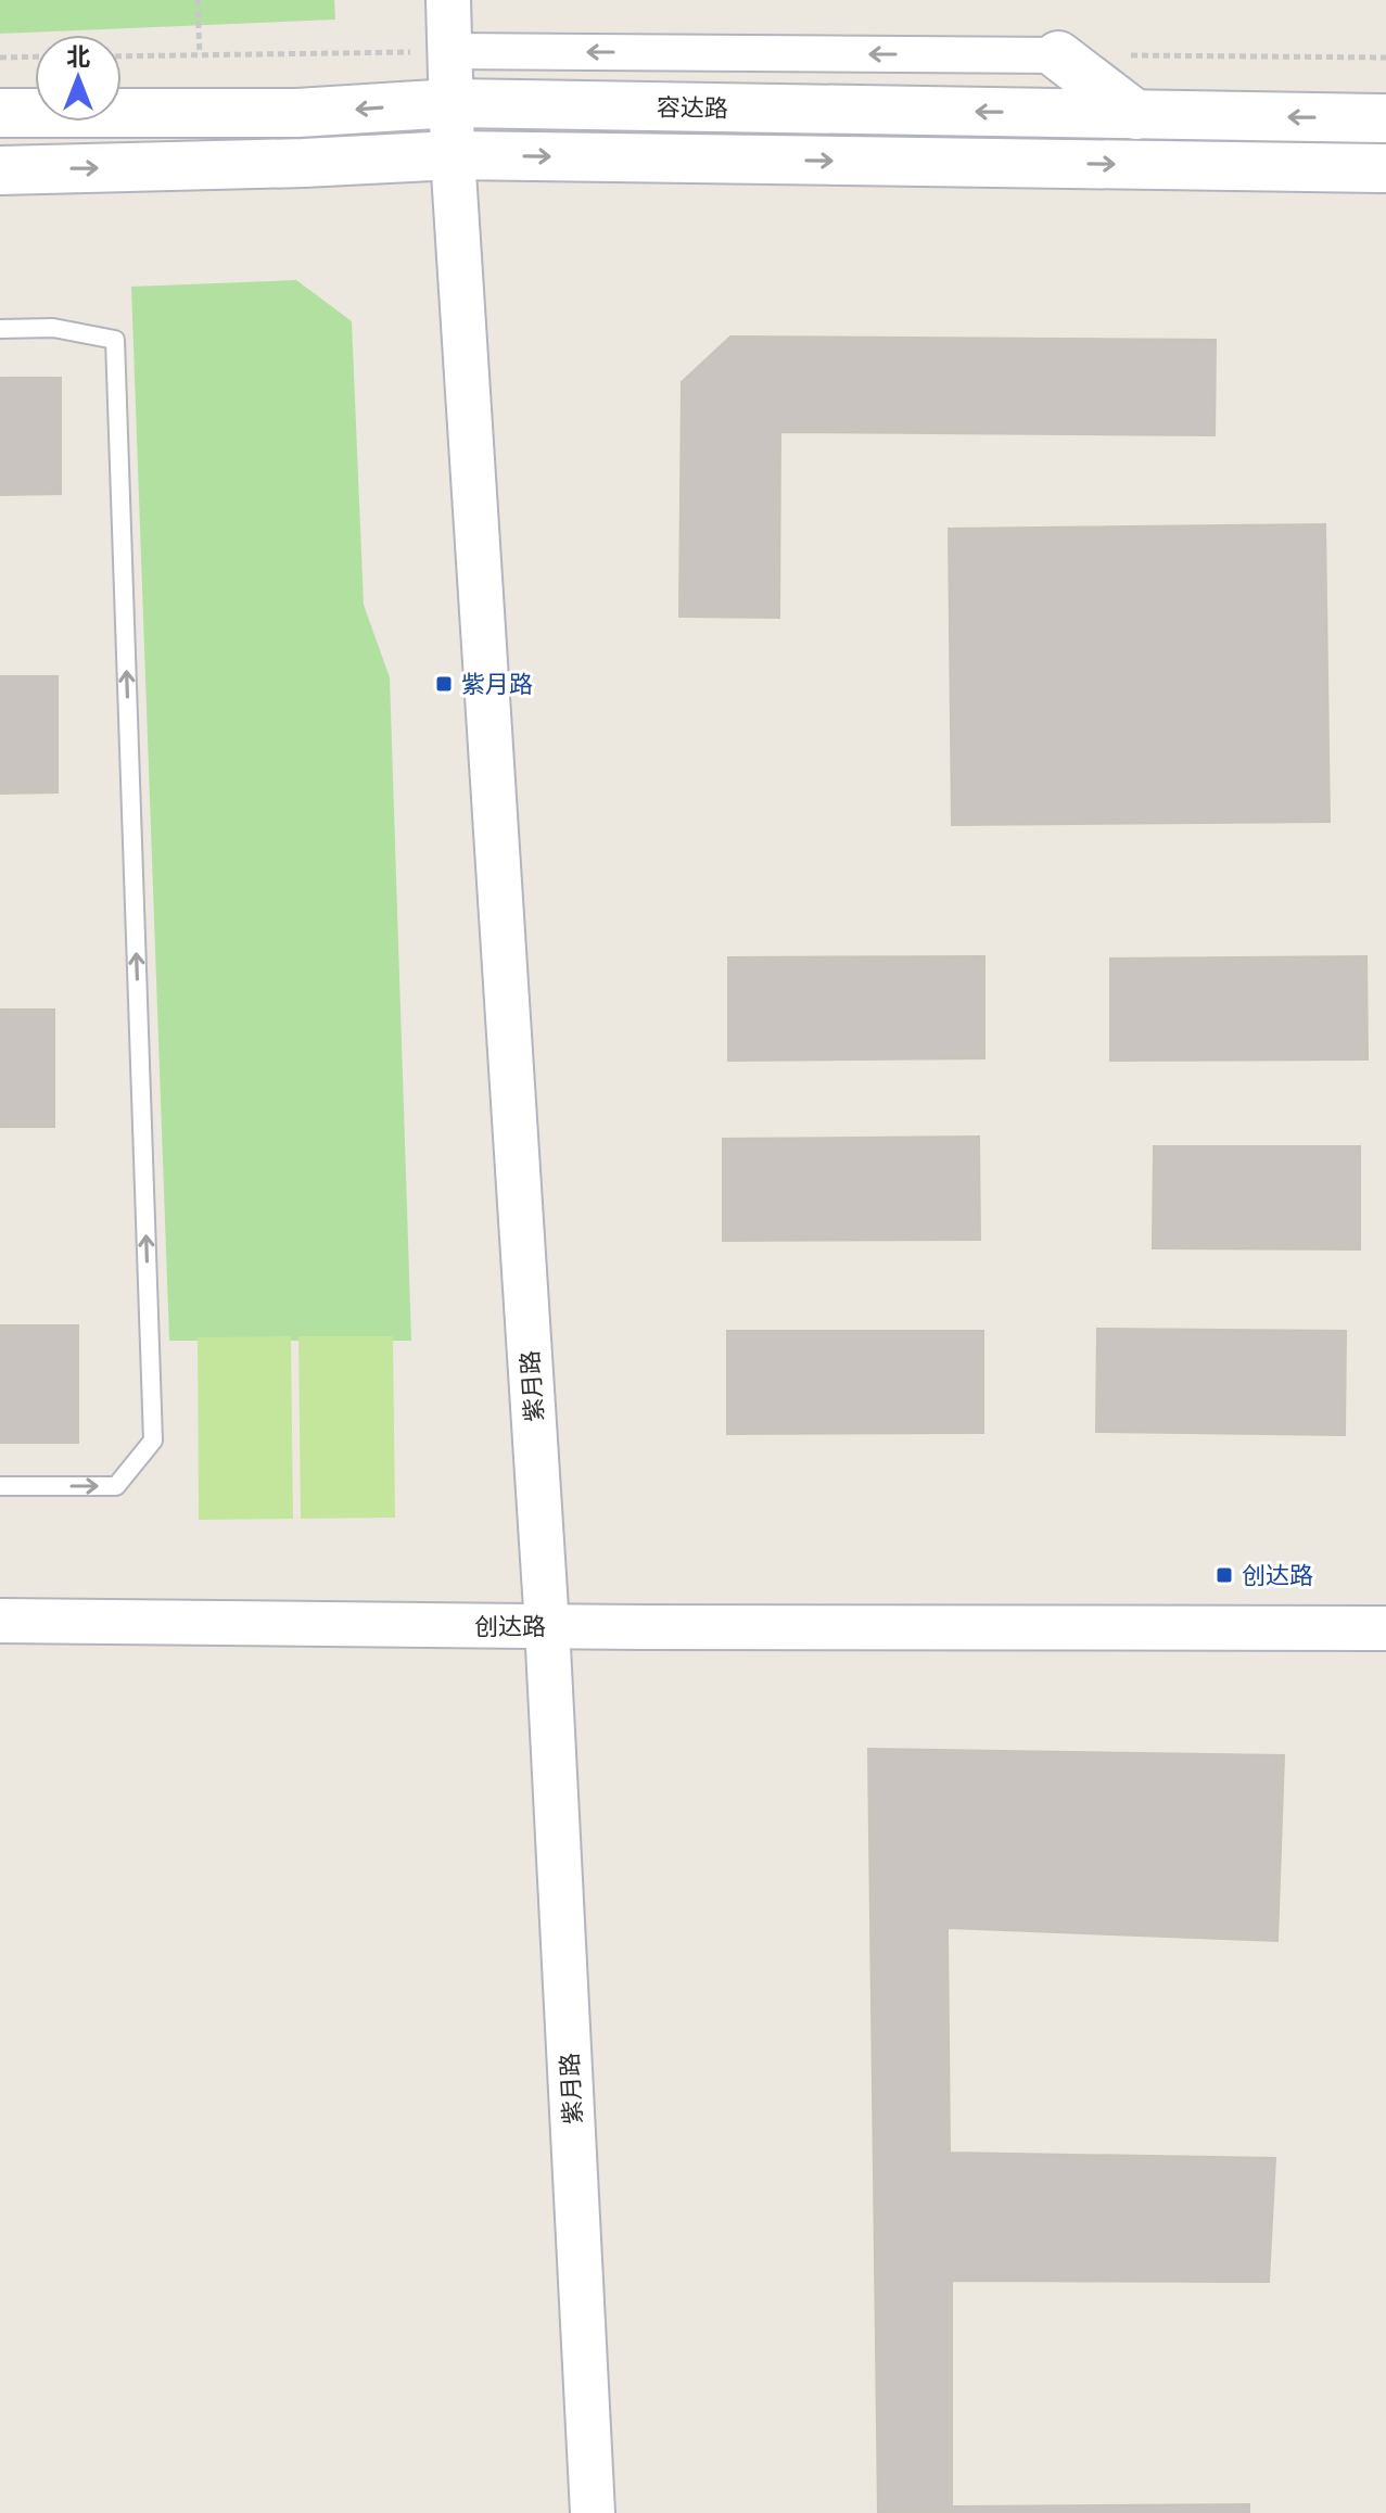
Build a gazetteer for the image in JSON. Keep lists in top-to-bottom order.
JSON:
{
  "streets": {
    "main road": ["容达路"],
    "street": ["紫月路", "创达路"]
  },
  "crossings": [
    ["容达路", "紫月路"],
    ["紫月路", "创达路"]
  ],
  "places": {
    "transit": ["紫月路", "创达路"]
  },
  "north": "top"
}
